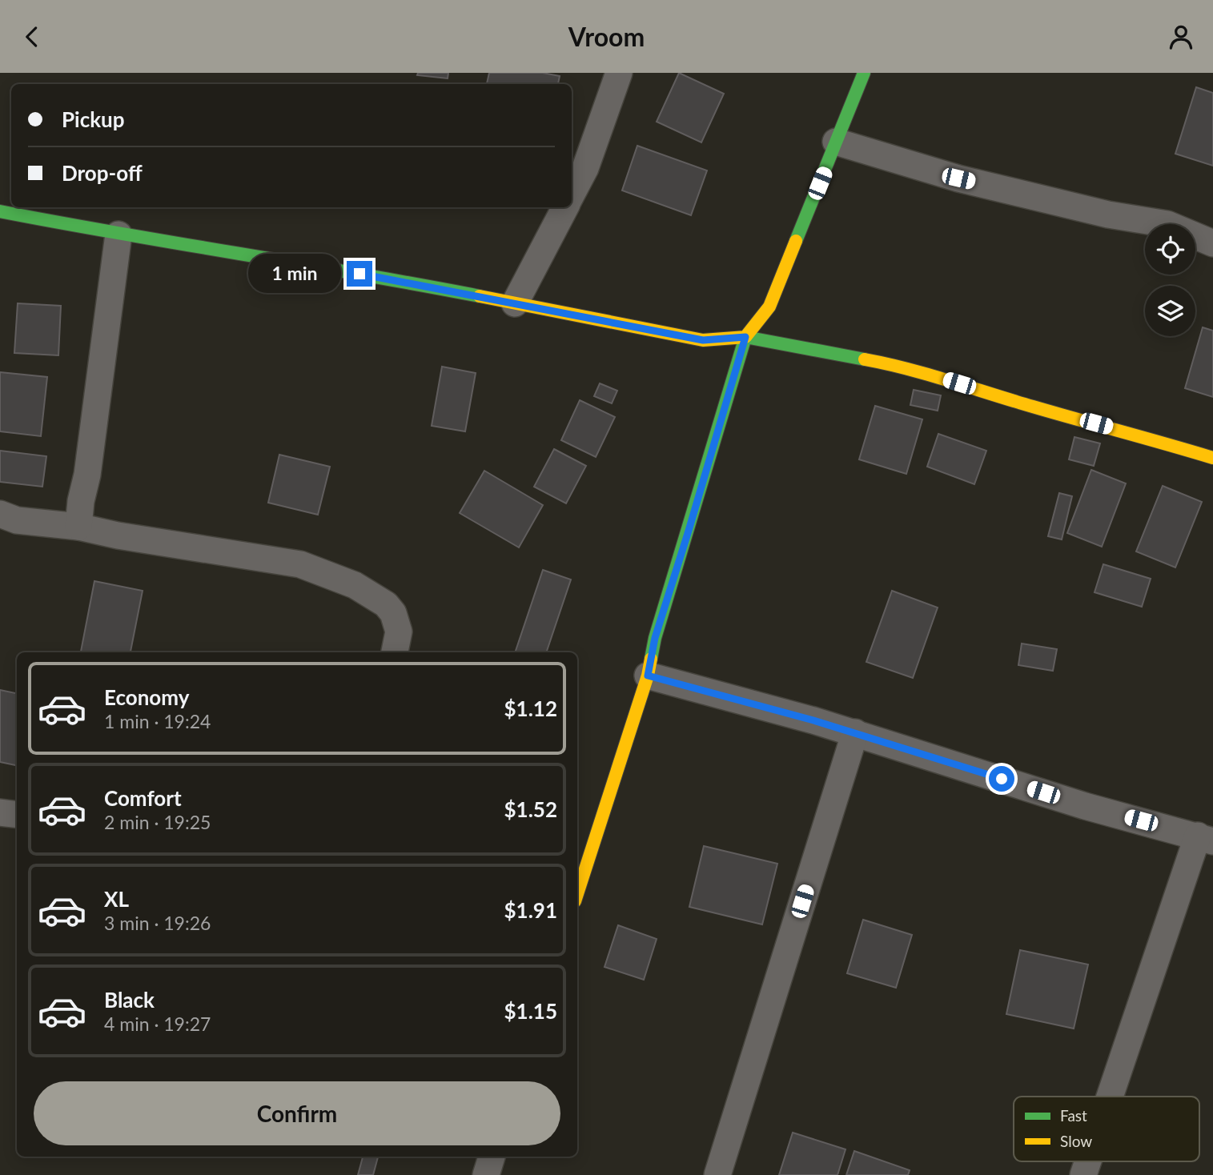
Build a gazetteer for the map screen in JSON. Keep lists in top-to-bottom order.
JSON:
{
  "legend": ["Fast", "Slow"],
  "page": {
    "header": "Vroom",
    "banner": ["Pickup", "Drop-off"],
    "bubble": "1 min",
    "list": [
      {
        "name": "Economy",
        "note": "1 min · 19:24",
        "value": "$1.12"
      },
      {
        "name": "Comfort",
        "note": "2 min · 19:25",
        "value": "$1.52"
      },
      {
        "name": "XL",
        "note": "3 min · 19:26",
        "value": "$1.91"
      },
      {
        "name": "Black",
        "note": "4 min · 19:27",
        "value": "$1.15"
      }
    ],
    "buttons": "Confirm"
  }
}
